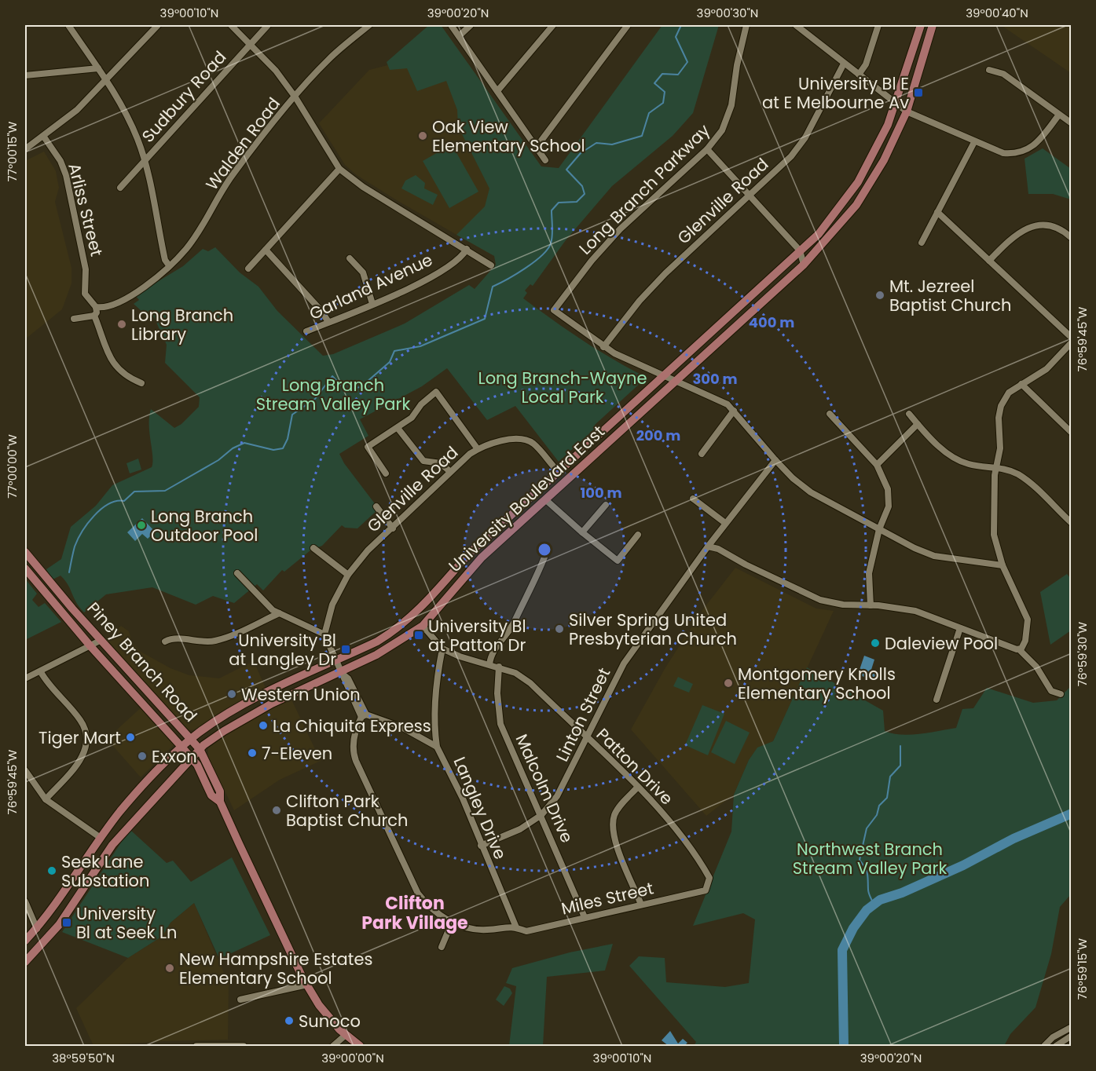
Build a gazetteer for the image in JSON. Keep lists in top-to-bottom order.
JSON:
{
  "streets": {
    "main road": ["University Boulevard East", "Piney Branch Road"],
    "street": [
      "Sudbury Road",
      "Walden Road",
      "Long Branch Parkway",
      "Glenville Road",
      "Arliss Street",
      "Garland Avenue",
      "Linton Street",
      "Patton Drive",
      "Malcolm Drive",
      "Langley Drive",
      "Miles Street"
    ]
  },
  "crossings": [
    ["Walden Road", "Arliss Street"],
    ["Long Branch Parkway", "Glenville Road"],
    ["Glenville Road", "University Boulevard East"],
    ["University Boulevard East", "Piney Branch Road"],
    ["University Boulevard East", "Patton Drive"],
    ["Linton Street", "Patton Drive"],
    ["Linton Street", "Malcolm Drive"],
    ["Linton Street", "Langley Drive"],
    ["Patton Drive", "Malcolm Drive"],
    ["Patton Drive", "Miles Street"],
    ["Malcolm Drive", "Miles Street"],
    ["Langley Drive", "Miles Street"]
  ],
  "districts": ["Clifton Park Village"],
  "parks": ["Long Branch-Wayne Local Park", "Long Branch Stream Valley Park", "Northwest Branch Stream Valley Park"],
  "places": {
    "transit": [
      "University Bl E at E Melbourne Av",
      "University Bl at Patton Dr",
      "University Bl at Langley Dr",
      "University Bl at Seek Ln"
    ],
    "other": [
      "Oak View Elementary School",
      "Mt. Jezreel Baptist Church",
      "Long Branch Library",
      "Long Branch Outdoor Pool",
      "Silver Spring United Presbyterian Church",
      "Daleview Pool",
      "Montgomery Knolls Elementary School",
      "Western Union",
      "La Chiquita Express",
      "Tiger Mart",
      "7-Eleven",
      "Exxon",
      "Clifton Park Baptist Church",
      "Seek Lane Substation",
      "New Hampshire Estates Elementary School",
      "Sunoco"
    ]
  },
  "coordinates": [
    "39°00'10\"N",
    "39°00'20\"N",
    "39°00'30\"N",
    "39°00'40\"N",
    "77°00'15\"W",
    "76°59'45\"W",
    "77°00'00\"W",
    "76°59'30\"W",
    "76°59'15\"W",
    "38°59'50\"N",
    "39°00'00\"N"
  ],
  "rings": [
    "400 m",
    "300 m",
    "200 m",
    "100 m"
  ]
}
